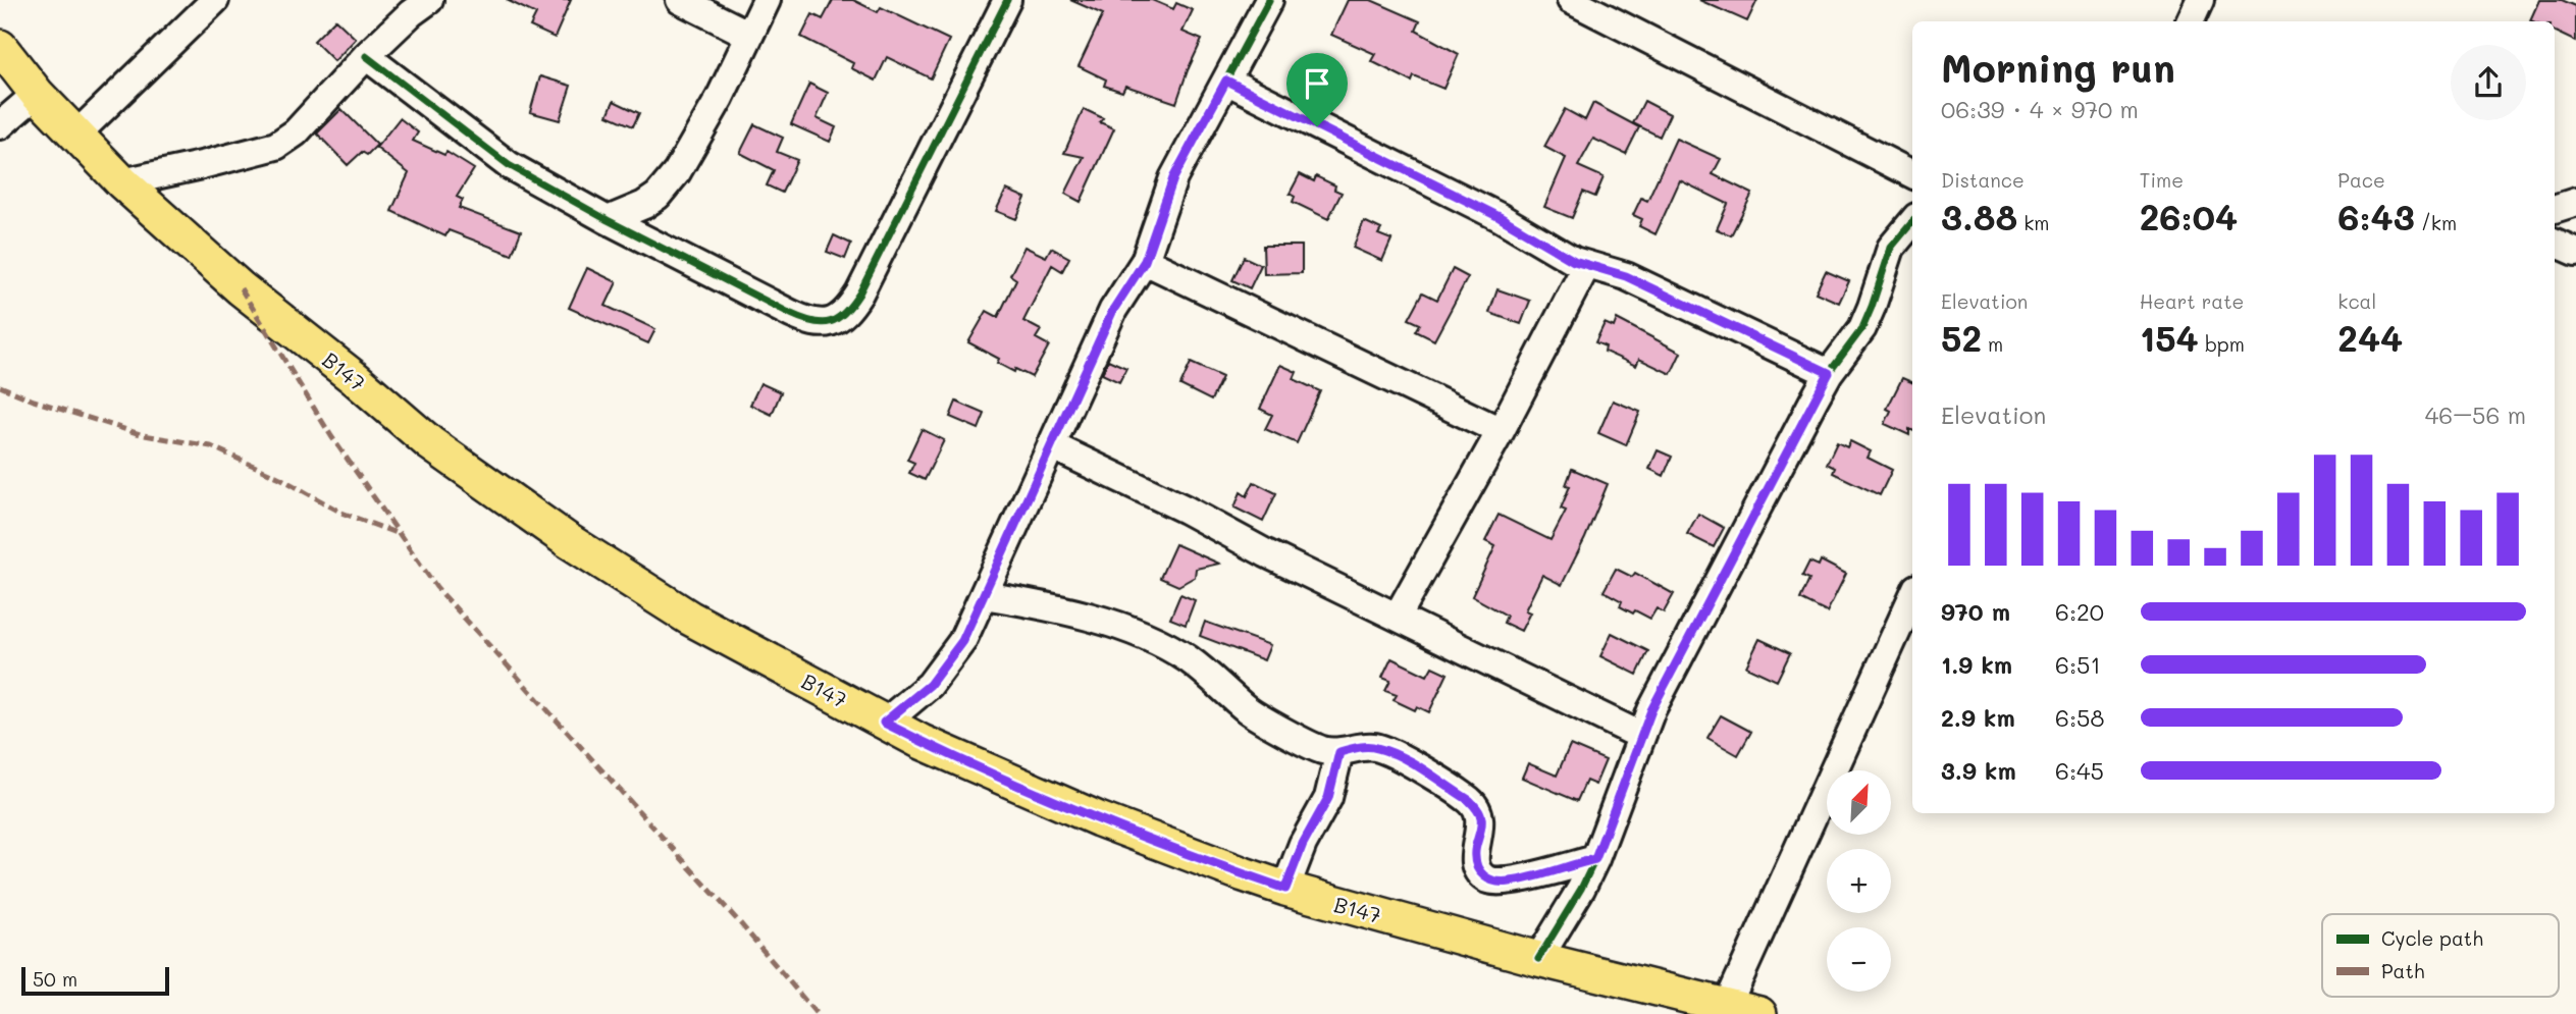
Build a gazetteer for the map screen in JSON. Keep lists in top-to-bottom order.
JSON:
{
  "streets": {
    "main road": ["B147"]
  },
  "legend": ["Cycle path", "Path"],
  "scale_bar": "50 m",
  "north": "top right",
  "page": {
    "heading": ["Morning run", "06:39 · 4 × 970 m"],
    "stats": [
      ["Distance", "3.88 km"],
      ["Time", "26:04"],
      ["Pace", "6:43 /km"],
      ["Elevation", "52 m"],
      ["Heart rate", "154 bpm"],
      ["kcal", "244"]
    ],
    "chart": ["Elevation", "46–56 m"],
    "list": [
      {
        "name": "970 m",
        "note": "6:20"
      },
      {
        "name": "1.9 km",
        "note": "6:51"
      },
      {
        "name": "2.9 km",
        "note": "6:58"
      },
      {
        "name": "3.9 km",
        "note": "6:45"
      }
    ],
    "map_buttons": ["+", "−"],
    "scale": "50 m"
  }
}
